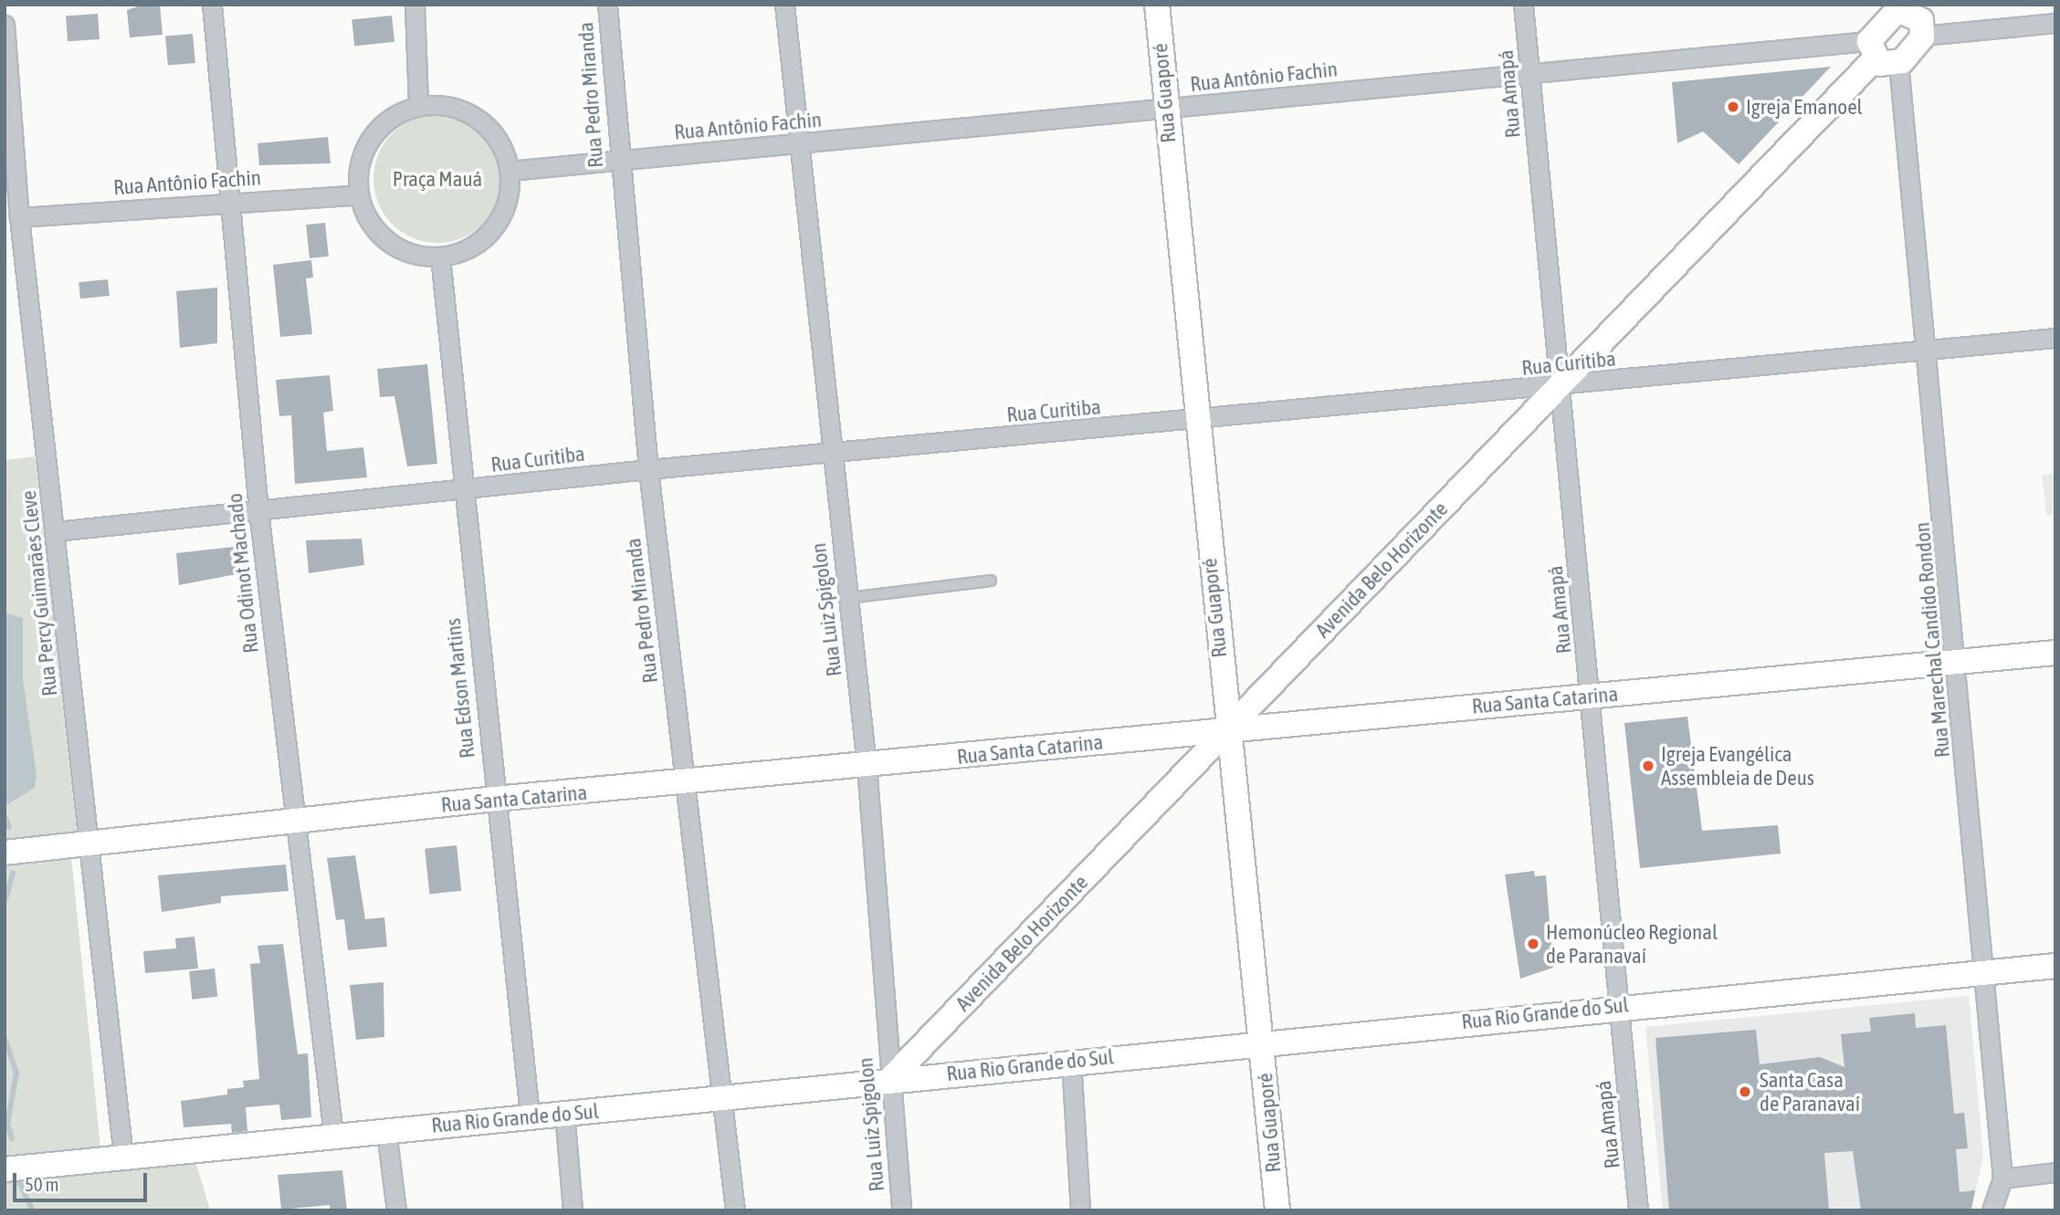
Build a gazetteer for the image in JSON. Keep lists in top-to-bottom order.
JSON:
{
  "streets": {
    "street": [
      "Rua Antônio Fachin",
      "Rua Guaporé",
      "Rua Amapá",
      "Rua Pedro Miranda",
      "Rua Curitiba",
      "Avenida Belo Horizonte",
      "Rua Odinot Machado",
      "Rua Percy Guimarães Cleve",
      "Rua Luiz Spigolon",
      "Rua Marechal Candido Rondon",
      "Rua Edson Martins",
      "Rua Santa Catarina",
      "Rua Rio Grande do Sul"
    ]
  },
  "crossings": [
    ["Rua Antônio Fachin", "Rua Guaporé"],
    ["Rua Antônio Fachin", "Rua Amapá"],
    ["Rua Antônio Fachin", "Rua Pedro Miranda"],
    ["Rua Antônio Fachin", "Avenida Belo Horizonte"],
    ["Rua Antônio Fachin", "Rua Odinot Machado"],
    ["Rua Antônio Fachin", "Rua Percy Guimarães Cleve"],
    ["Rua Antônio Fachin", "Rua Luiz Spigolon"],
    ["Rua Antônio Fachin", "Rua Edson Martins"],
    ["Rua Guaporé", "Rua Curitiba"],
    ["Rua Guaporé", "Avenida Belo Horizonte"],
    ["Rua Guaporé", "Rua Santa Catarina"],
    ["Rua Guaporé", "Rua Rio Grande do Sul"],
    ["Rua Amapá", "Rua Curitiba"],
    ["Rua Amapá", "Avenida Belo Horizonte"],
    ["Rua Amapá", "Rua Santa Catarina"],
    ["Rua Amapá", "Rua Rio Grande do Sul"],
    ["Rua Pedro Miranda", "Rua Curitiba"],
    ["Rua Pedro Miranda", "Rua Santa Catarina"],
    ["Rua Pedro Miranda", "Rua Rio Grande do Sul"],
    ["Rua Curitiba", "Avenida Belo Horizonte"],
    ["Rua Curitiba", "Rua Odinot Machado"],
    ["Rua Curitiba", "Rua Percy Guimarães Cleve"],
    ["Rua Curitiba", "Rua Luiz Spigolon"],
    ["Rua Curitiba", "Rua Marechal Candido Rondon"],
    ["Rua Curitiba", "Rua Edson Martins"],
    ["Avenida Belo Horizonte", "Rua Luiz Spigolon"],
    ["Avenida Belo Horizonte", "Rua Santa Catarina"],
    ["Avenida Belo Horizonte", "Rua Rio Grande do Sul"],
    ["Rua Odinot Machado", "Rua Santa Catarina"],
    ["Rua Odinot Machado", "Rua Rio Grande do Sul"],
    ["Rua Percy Guimarães Cleve", "Rua Santa Catarina"],
    ["Rua Percy Guimarães Cleve", "Rua Rio Grande do Sul"],
    ["Rua Luiz Spigolon", "Rua Santa Catarina"],
    ["Rua Luiz Spigolon", "Rua Rio Grande do Sul"],
    ["Rua Marechal Candido Rondon", "Rua Santa Catarina"],
    ["Rua Marechal Candido Rondon", "Rua Rio Grande do Sul"],
    ["Rua Edson Martins", "Rua Santa Catarina"],
    ["Rua Edson Martins", "Rua Rio Grande do Sul"]
  ],
  "parks": ["Praça Mauá"],
  "places": [
    "Igreja Emanoel",
    "Igreja Evangélica Assembleia de Deus",
    "Hemonúcleo Regional de Paranavaí",
    "Santa Casa de Paranavaí"
  ],
  "scale_bar": "50 m"
}
